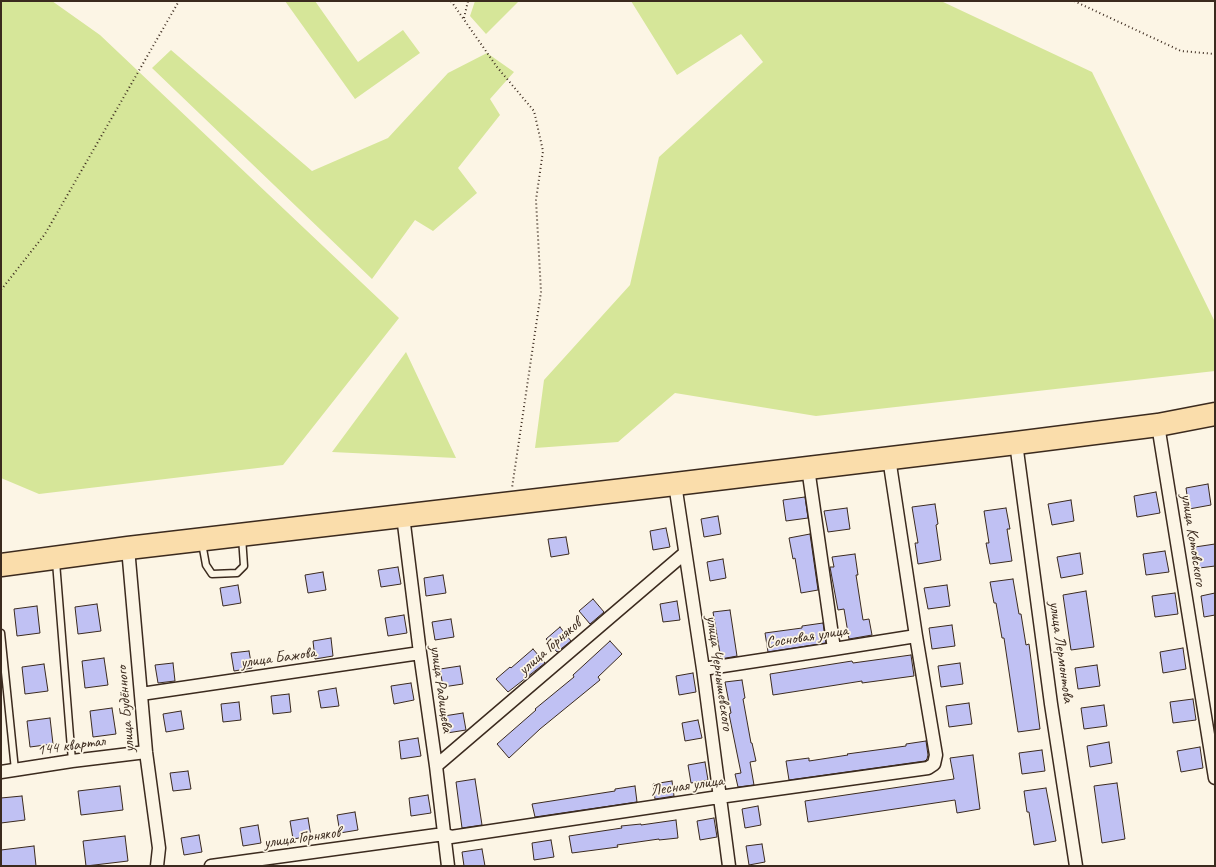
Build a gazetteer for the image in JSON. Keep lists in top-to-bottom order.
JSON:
{
  "streets": {
    "street": [
      "улица Котовского",
      "Сосновая улица",
      "улица Горняков",
      "улица Лермонтова",
      "улица Бажова",
      "улица Чернышевского",
      "улица Радищева",
      "улица Будённого",
      "144 квартал",
      "Лесная улица"
    ]
  },
  "crossings": [
    ["Сосновая улица", "улица Чернышевского"],
    ["Сосновая улица", "Лесная улица"],
    ["улица Горняков", "улица Чернышевского"],
    ["улица Горняков", "улица Радищева"],
    ["улица Горняков", "Лесная улица"],
    ["улица Бажова", "улица Радищева"],
    ["улица Бажова", "улица Будённого"],
    ["улица Чернышевского", "Лесная улица"],
    ["улица Радищева", "Лесная улица"],
    ["улица Будённого", "144 квартал"]
  ]
}
